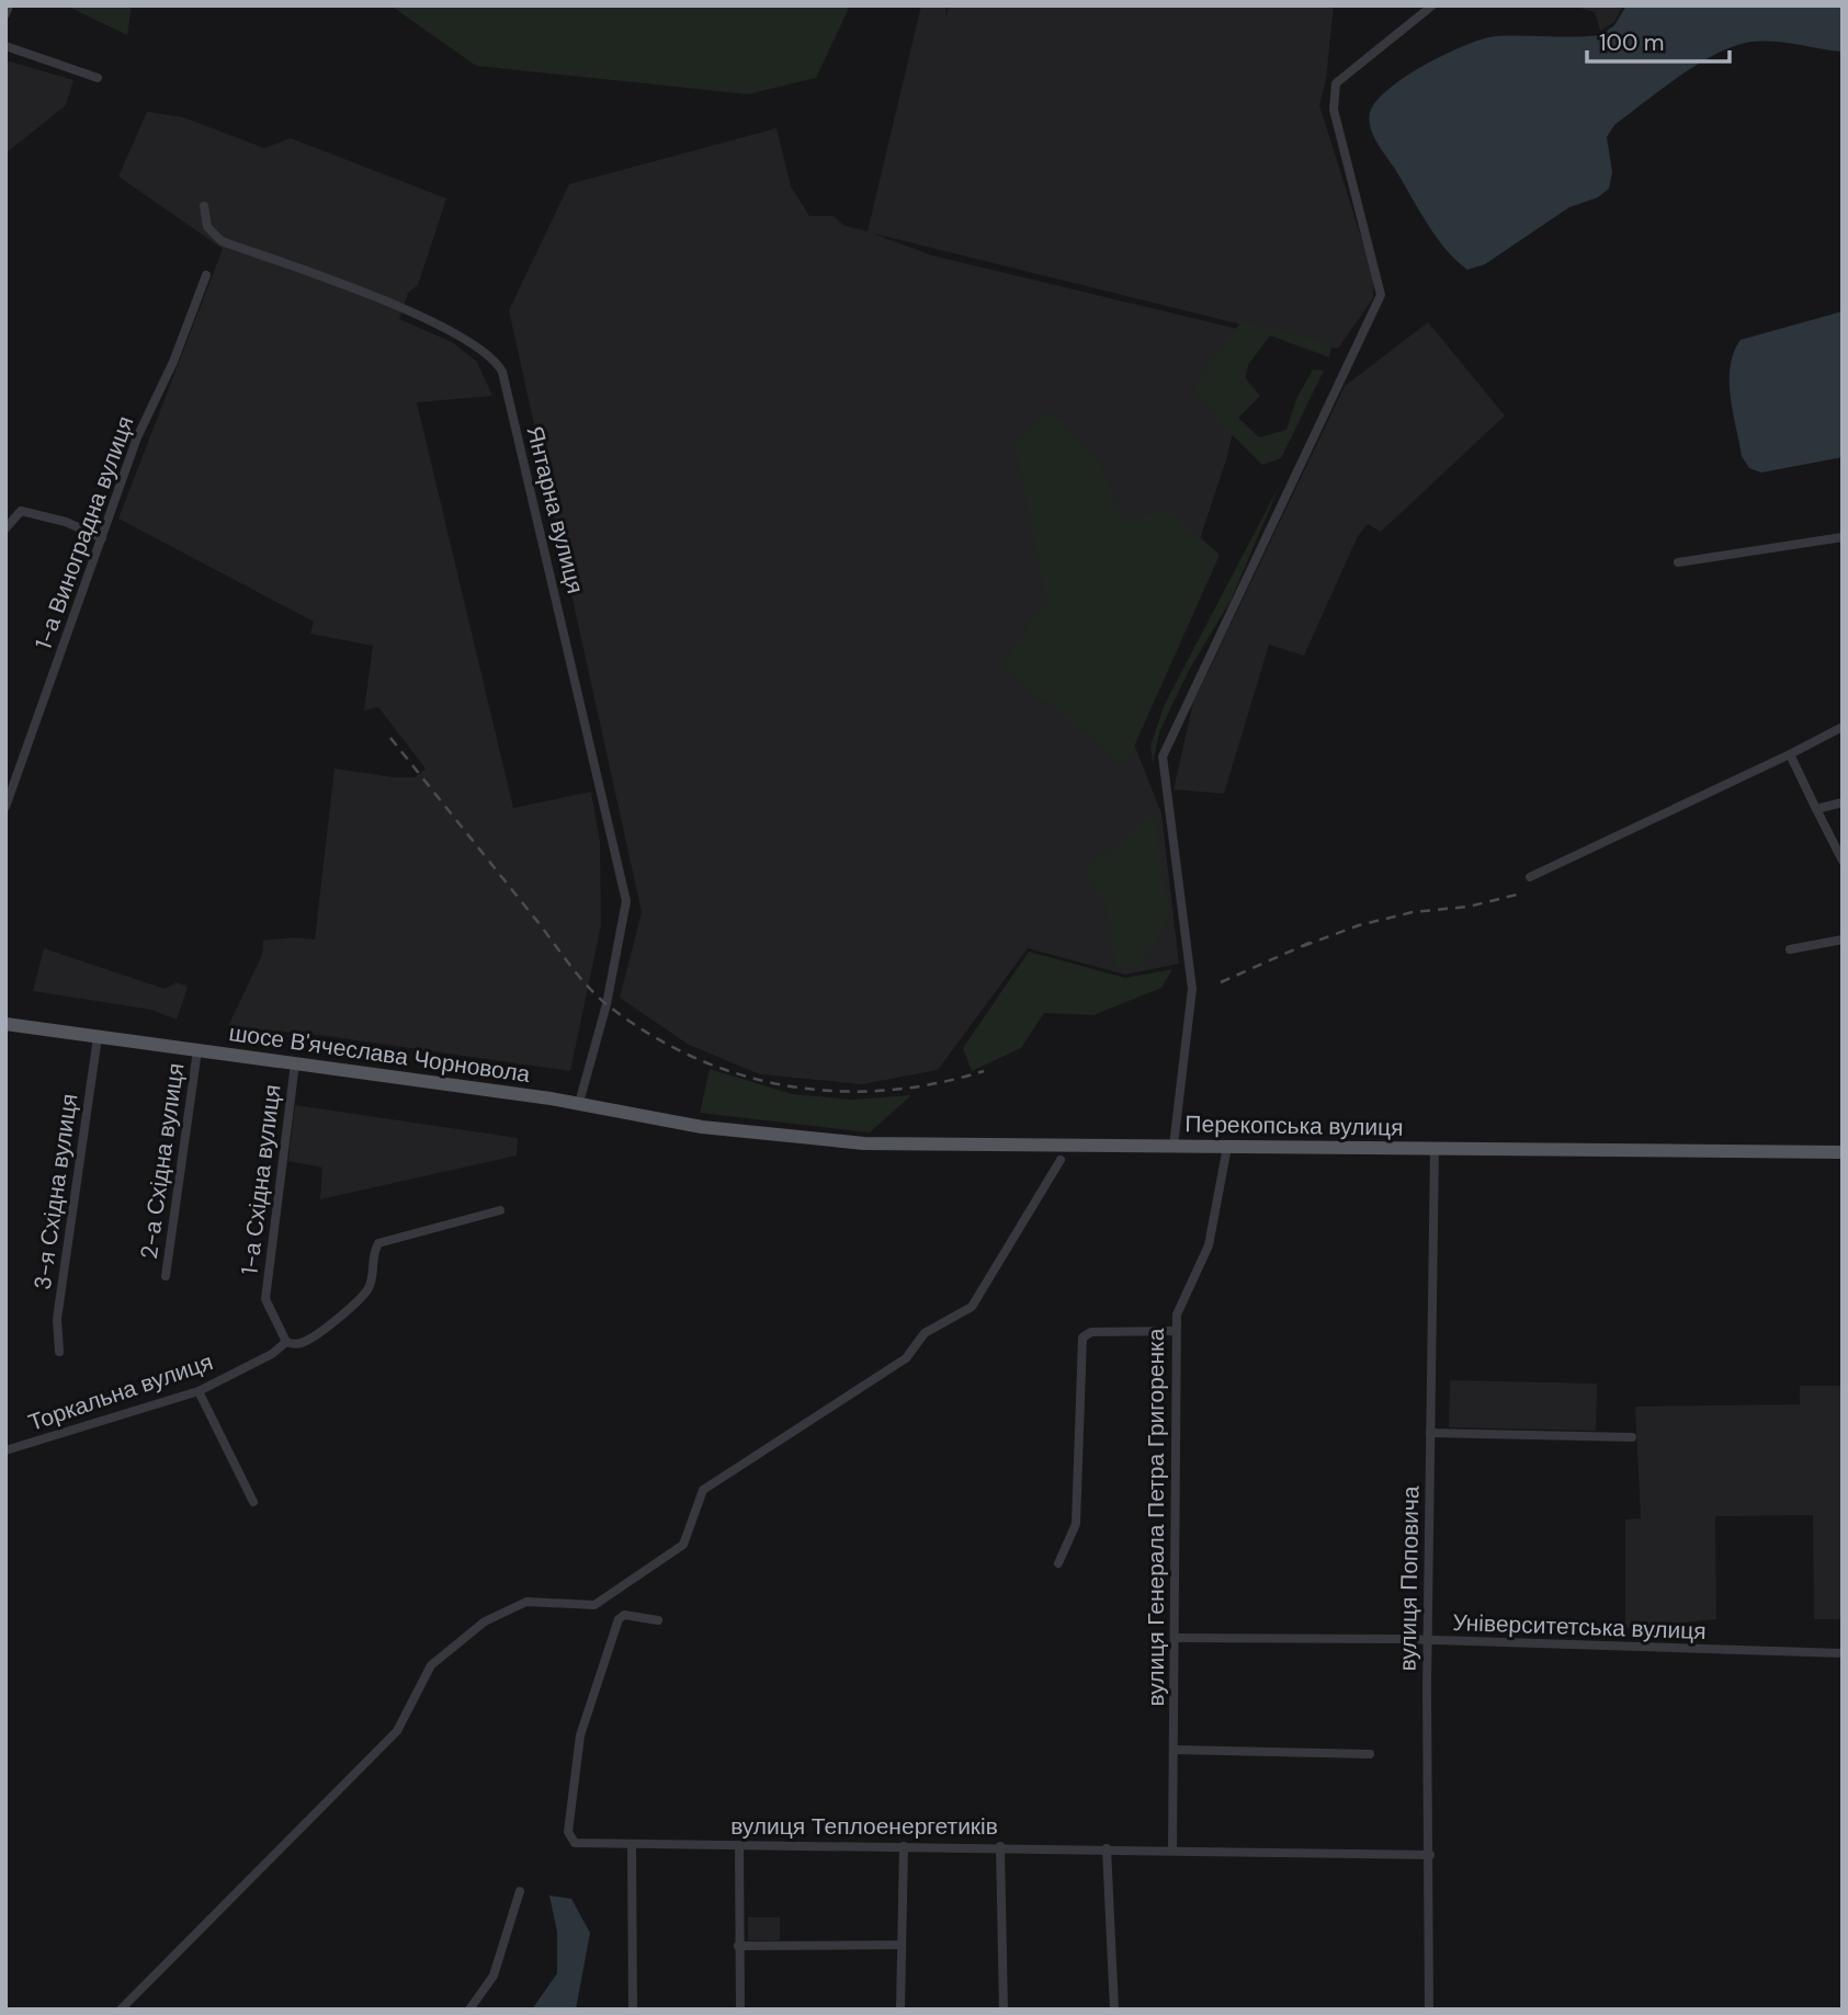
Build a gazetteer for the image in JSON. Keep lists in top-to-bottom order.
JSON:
{
  "streets": {
    "main road": ["шосе В'ячеслава Чорновола", "Перекопська вулиця"],
    "street": [
      "Янтарна вулиця",
      "1-а Виноградна вулиця",
      "2-а Східна вулиця",
      "1-а Східна вулиця",
      "3-я Східна вулиця",
      "Торкальна вулиця",
      "вулиця Генерала Петра Григоренка",
      "вулиця Поповича",
      "Університетська вулиця",
      "вулиця Теплоенергетиків"
    ]
  },
  "crossings": [
    ["Янтарна вулиця", "шосе В'ячеслава Чорновола"],
    ["шосе В'ячеслава Чорновола", "Перекопська вулиця"],
    ["шосе В'ячеслава Чорновола", "2-а Східна вулиця"],
    ["шосе В'ячеслава Чорновола", "1-а Східна вулиця"],
    ["шосе В'ячеслава Чорновола", "3-я Східна вулиця"],
    ["Перекопська вулиця", "вулиця Генерала Петра Григоренка"],
    ["Перекопська вулиця", "вулиця Поповича"],
    ["1-а Східна вулиця", "Торкальна вулиця"],
    ["вулиця Генерала Петра Григоренка", "Університетська вулиця"],
    ["вулиця Генерала Петра Григоренка", "вулиця Теплоенергетиків"],
    ["вулиця Поповича", "Університетська вулиця"],
    ["вулиця Поповича", "вулиця Теплоенергетиків"]
  ],
  "scale_bar": "100 m"
}
